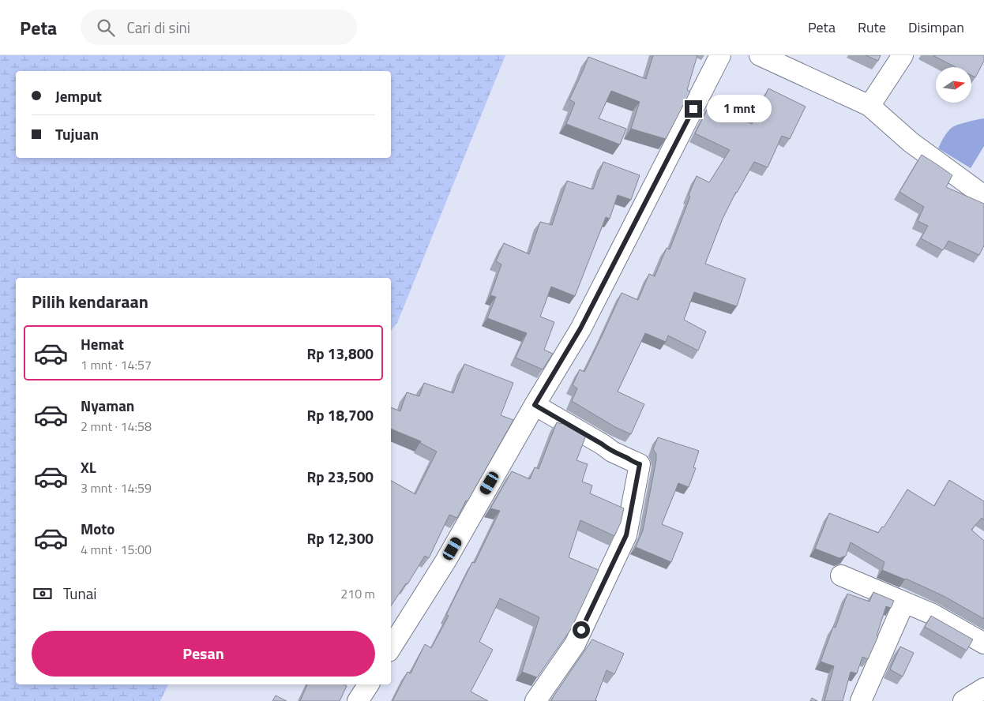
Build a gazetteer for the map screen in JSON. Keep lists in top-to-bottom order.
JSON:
{
  "north": "right",
  "page": {
    "header": "Peta",
    "search": "Cari di sini",
    "nav": ["Peta", "Rute", "Disimpan"],
    "banner": ["Jemput", "Tujuan"],
    "bubble": "1 mnt",
    "heading": "Pilih kendaraan",
    "list": [
      {
        "name": "Hemat",
        "note": "1 mnt · 14:57",
        "value": "Rp 13,800"
      },
      {
        "name": "Nyaman",
        "note": "2 mnt · 14:58",
        "value": "Rp 18,700"
      },
      {
        "name": "XL",
        "note": "3 mnt · 14:59",
        "value": "Rp 23,500"
      },
      {
        "name": "Moto",
        "note": "4 mnt · 15:00",
        "value": "Rp 12,300"
      }
    ],
    "pay": ["Tunai", "210 m"],
    "buttons": "Pesan"
  }
}
